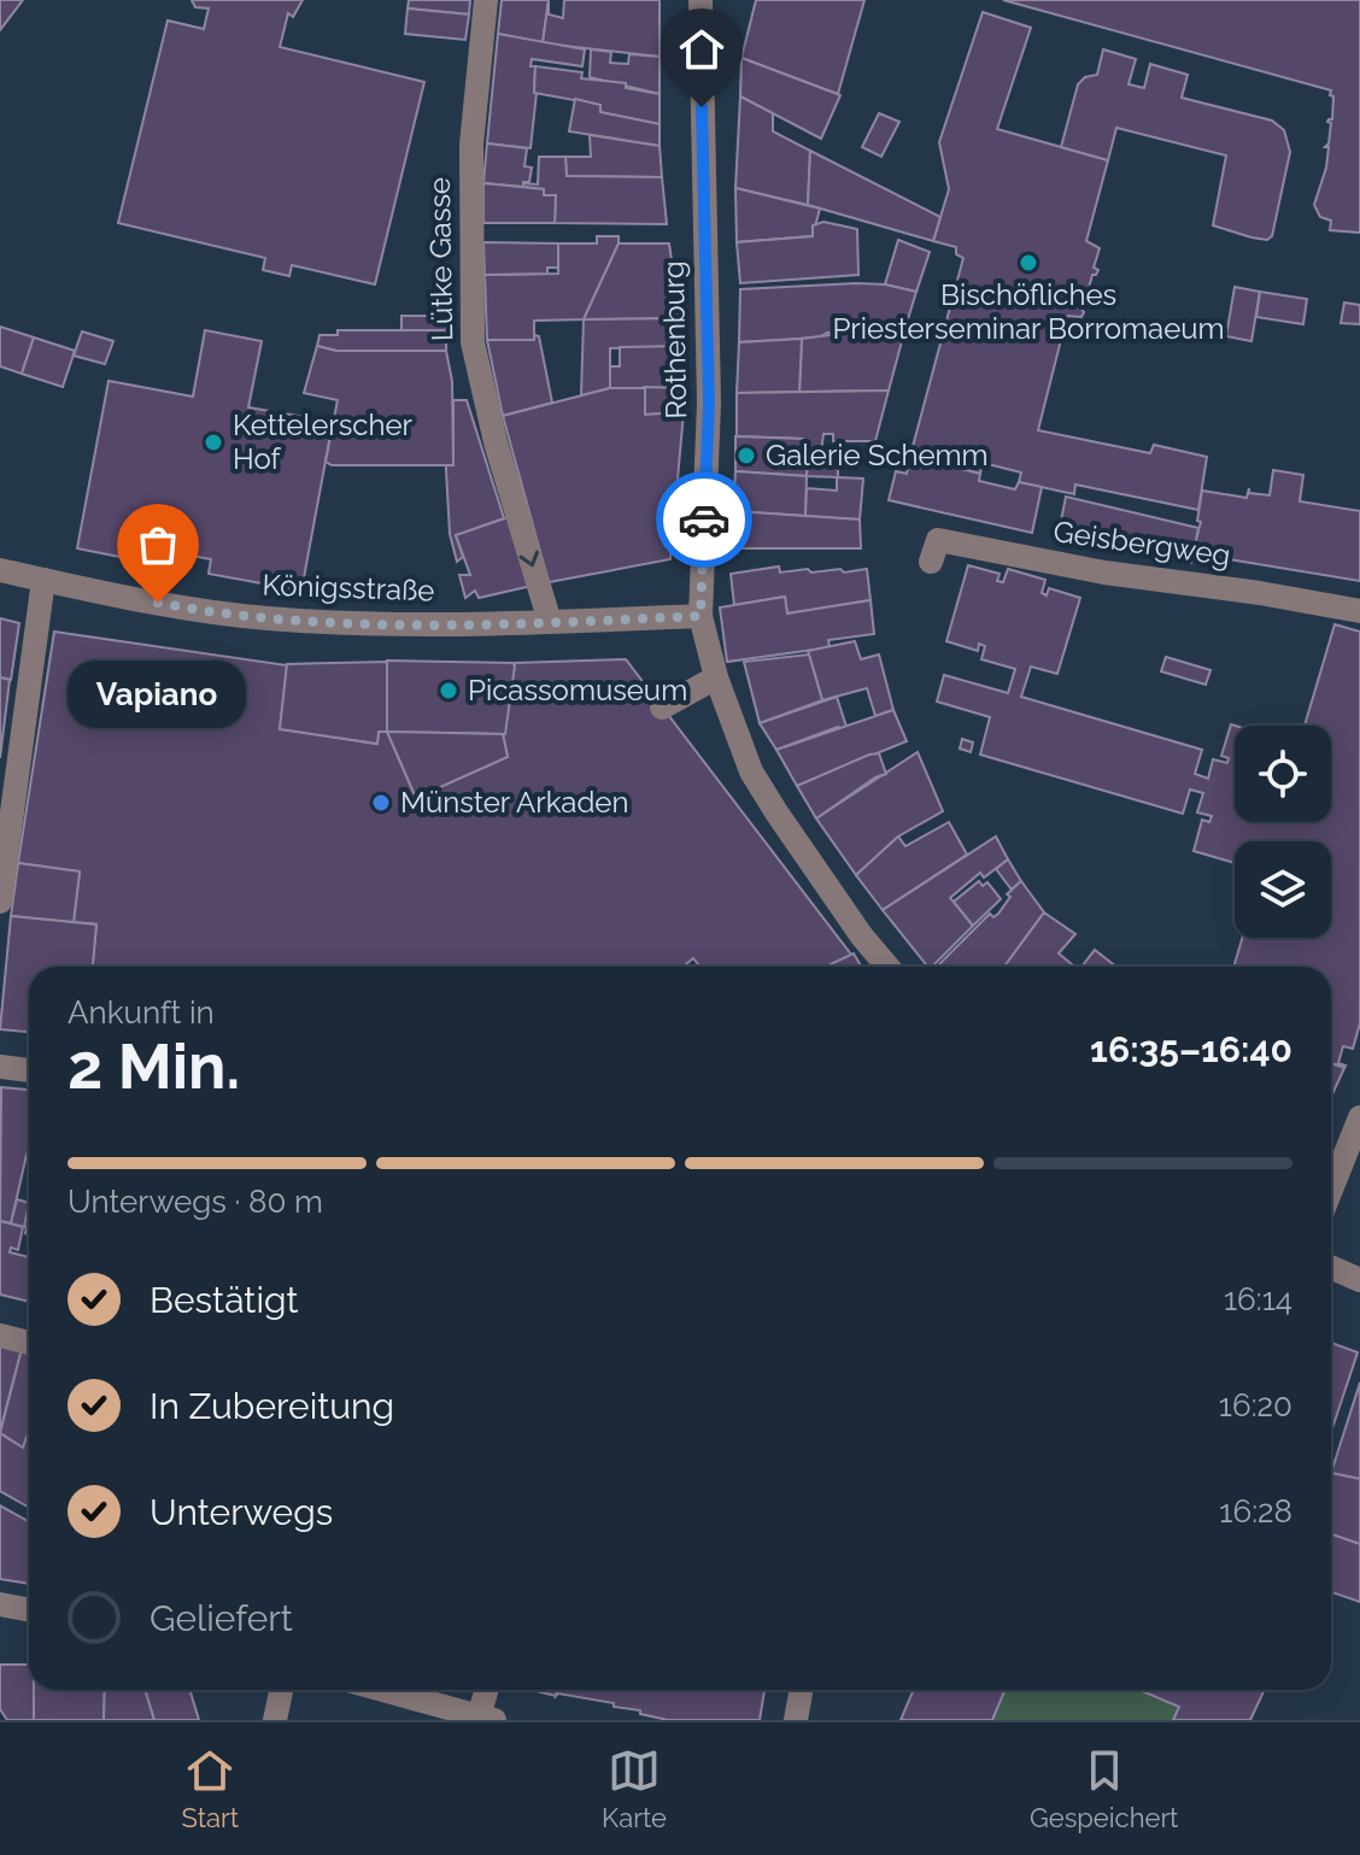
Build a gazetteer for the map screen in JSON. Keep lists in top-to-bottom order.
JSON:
{
  "streets": {
    "street": [
      "Lütke Gasse",
      "Rothenburg",
      "Geisbergweg",
      "Königsstraße"
    ]
  },
  "crossings": [
    ["Lütke Gasse", "Königsstraße"],
    ["Rothenburg", "Königsstraße"]
  ],
  "one_way": ["Lütke Gasse"],
  "places": [
    "Bischöfliches Priesterseminar Borromaeum",
    "Kettelerscher Hof",
    "Galerie Schemm",
    "Vapiano",
    "Picassomuseum",
    "Münster Arkaden"
  ],
  "page": {
    "bubble": "Vapiano",
    "heading": ["2 Min.", "Ankunft in", "16:35–16:40"],
    "bar": "Unterwegs · 80 m",
    "list": [
      ["Bestätigt", "16:14"],
      ["In Zubereitung", "16:20"],
      ["Unterwegs", "16:28"],
      "Geliefert"
    ],
    "tabs": ["Start", "Karte", "Gespeichert"]
  }
}
